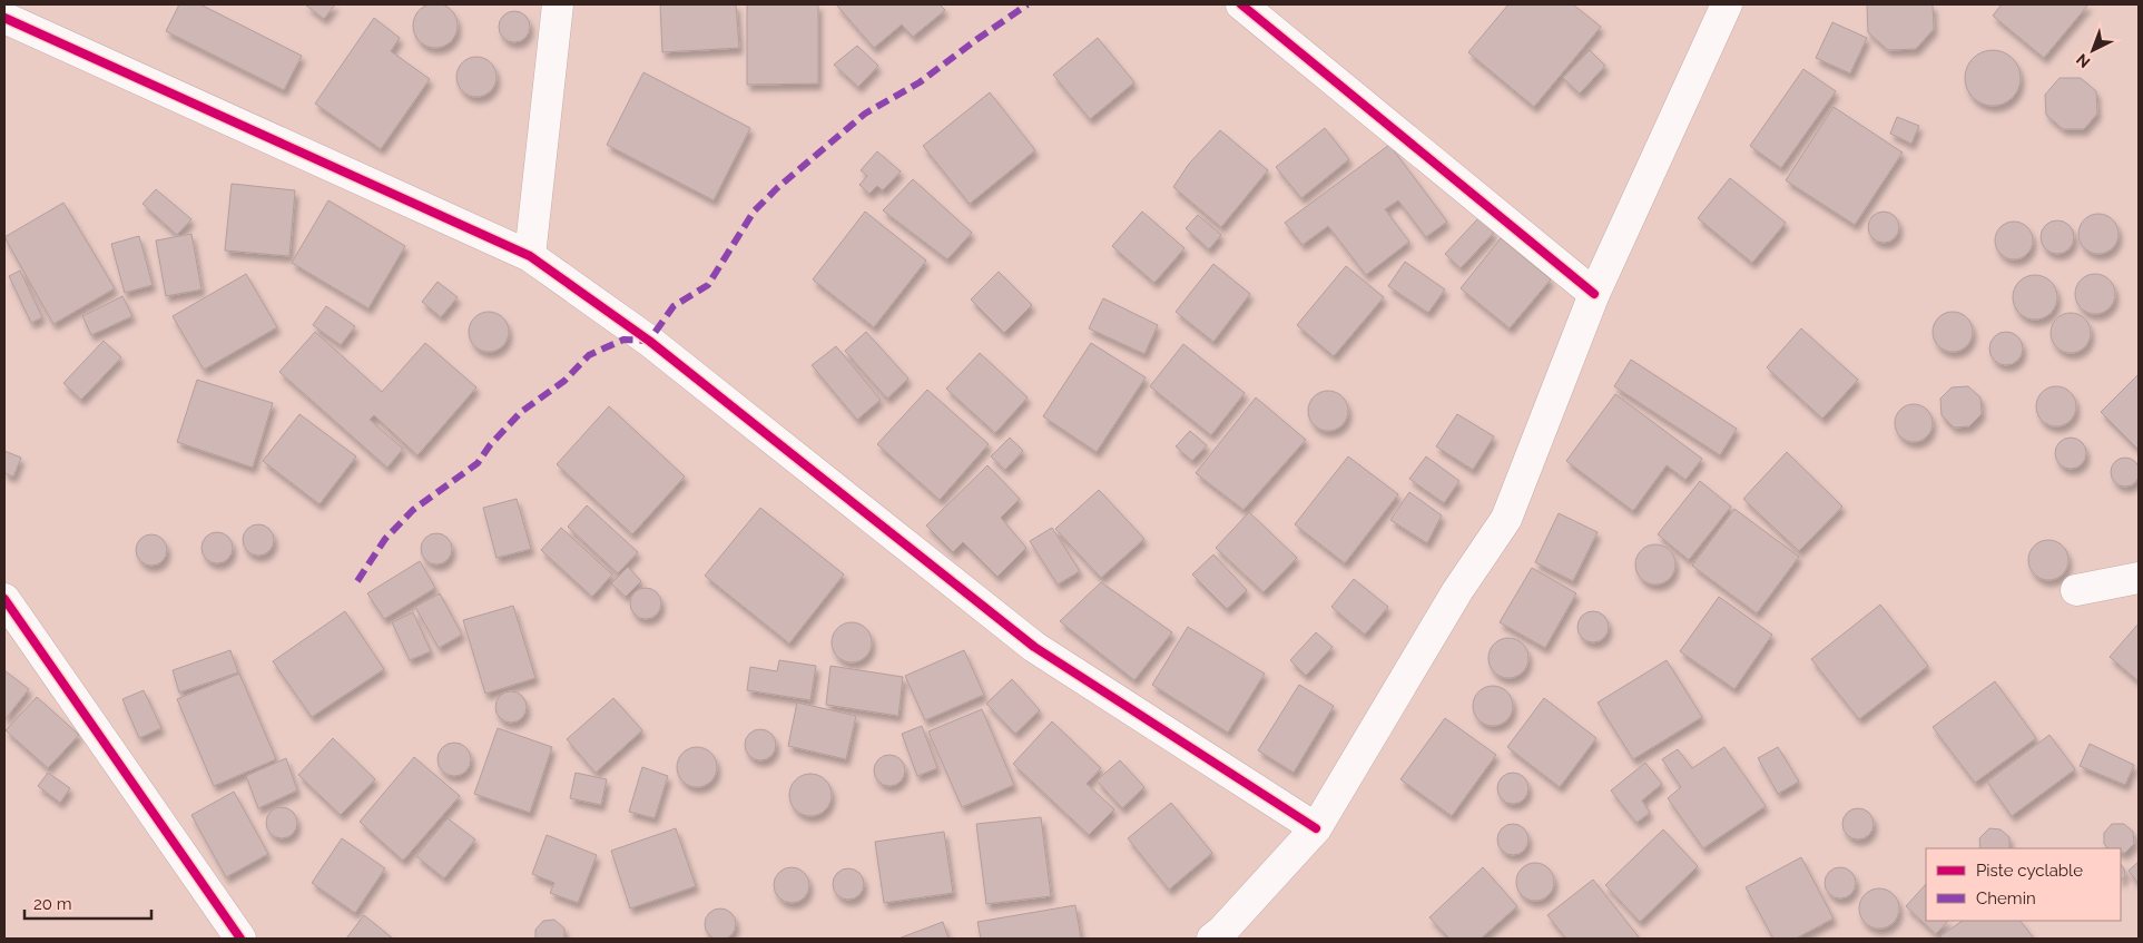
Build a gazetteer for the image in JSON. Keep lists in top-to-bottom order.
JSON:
{
  "legend": ["Piste cyclable", "Chemin"],
  "scale_bar": "20 m",
  "north": "bottom left"
}
